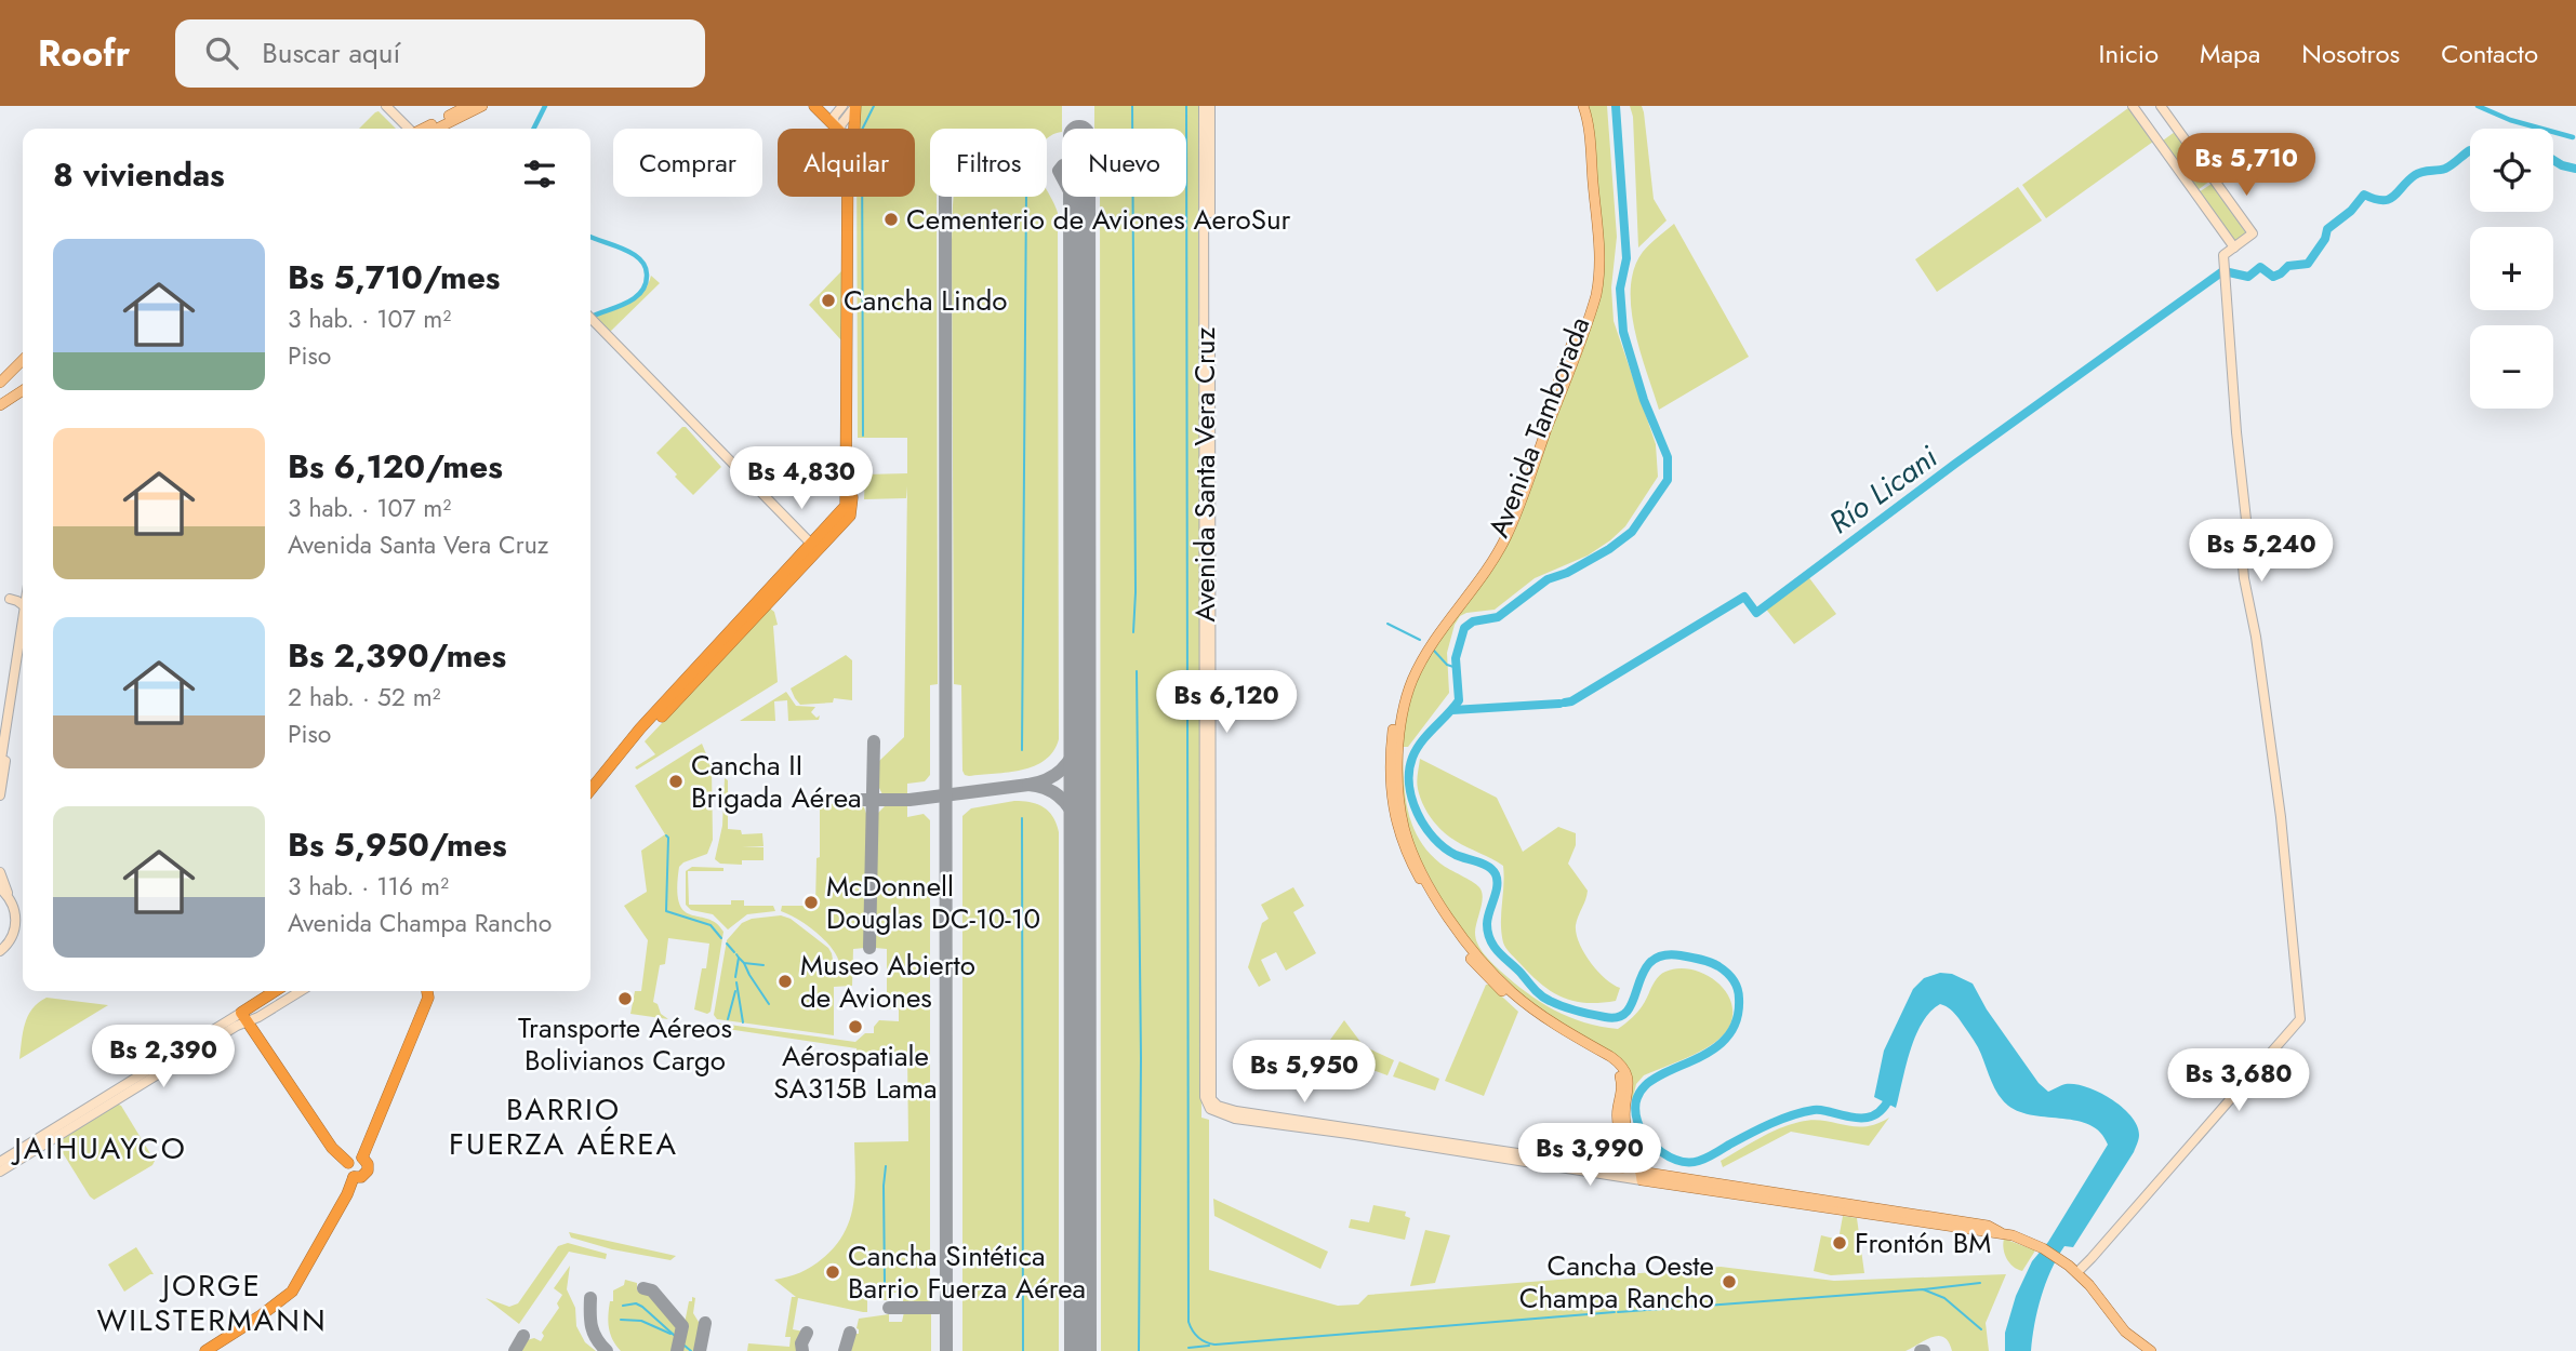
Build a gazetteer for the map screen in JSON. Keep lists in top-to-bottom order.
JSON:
{
  "streets": {
    "main road": ["Avenida Tamborada", "Avenida Santa Vera Cruz"]
  },
  "districts": ["BARRIO FUERZA AÉREA", "JAIHUAYCO", "JORGE WILSTERMANN"],
  "water": ["Río Licani"],
  "places": [
    "Cementerio de Aviones AeroSur",
    "Cancha Lindo",
    "Cancha II Brigada Aérea",
    "McDonnell Douglas DC-10-10",
    "Museo Abierto de Aviones",
    "Transporte Aéreos Bolivianos Cargo",
    "Aérospatiale SA315B Lama",
    "Frontón BM",
    "Cancha Sintética Barrio Fuerza Aérea",
    "Cancha Oeste Champa Rancho"
  ],
  "page": {
    "header": "Roofr",
    "search": "Buscar aquí",
    "nav": [
      "Inicio",
      "Mapa",
      "Nosotros",
      "Contacto"
    ],
    "map_buttons": ["+", "−"],
    "chip": [
      "Comprar",
      "Alquilar",
      "Filtros",
      "Nuevo"
    ],
    "heading": "8 viviendas",
    "price": [
      "Bs 5,710",
      "Bs 4,830",
      "Bs 5,240",
      "Bs 6,120",
      "Bs 2,390",
      "Bs 5,950",
      "Bs 3,680",
      "Bs 3,990"
    ],
    "list": [
      {
        "name": "Bs 5,710/mes",
        "note": "3 hab. · 107 m² · Piso"
      },
      {
        "name": "Bs 6,120/mes",
        "note": "3 hab. · 107 m² · Avenida Santa Vera Cruz"
      },
      {
        "name": "Bs 2,390/mes",
        "note": "2 hab. · 52 m² · Piso"
      },
      {
        "name": "Bs 5,950/mes",
        "note": "3 hab. · 116 m² · Avenida Champa Rancho"
      }
    ]
  }
}
